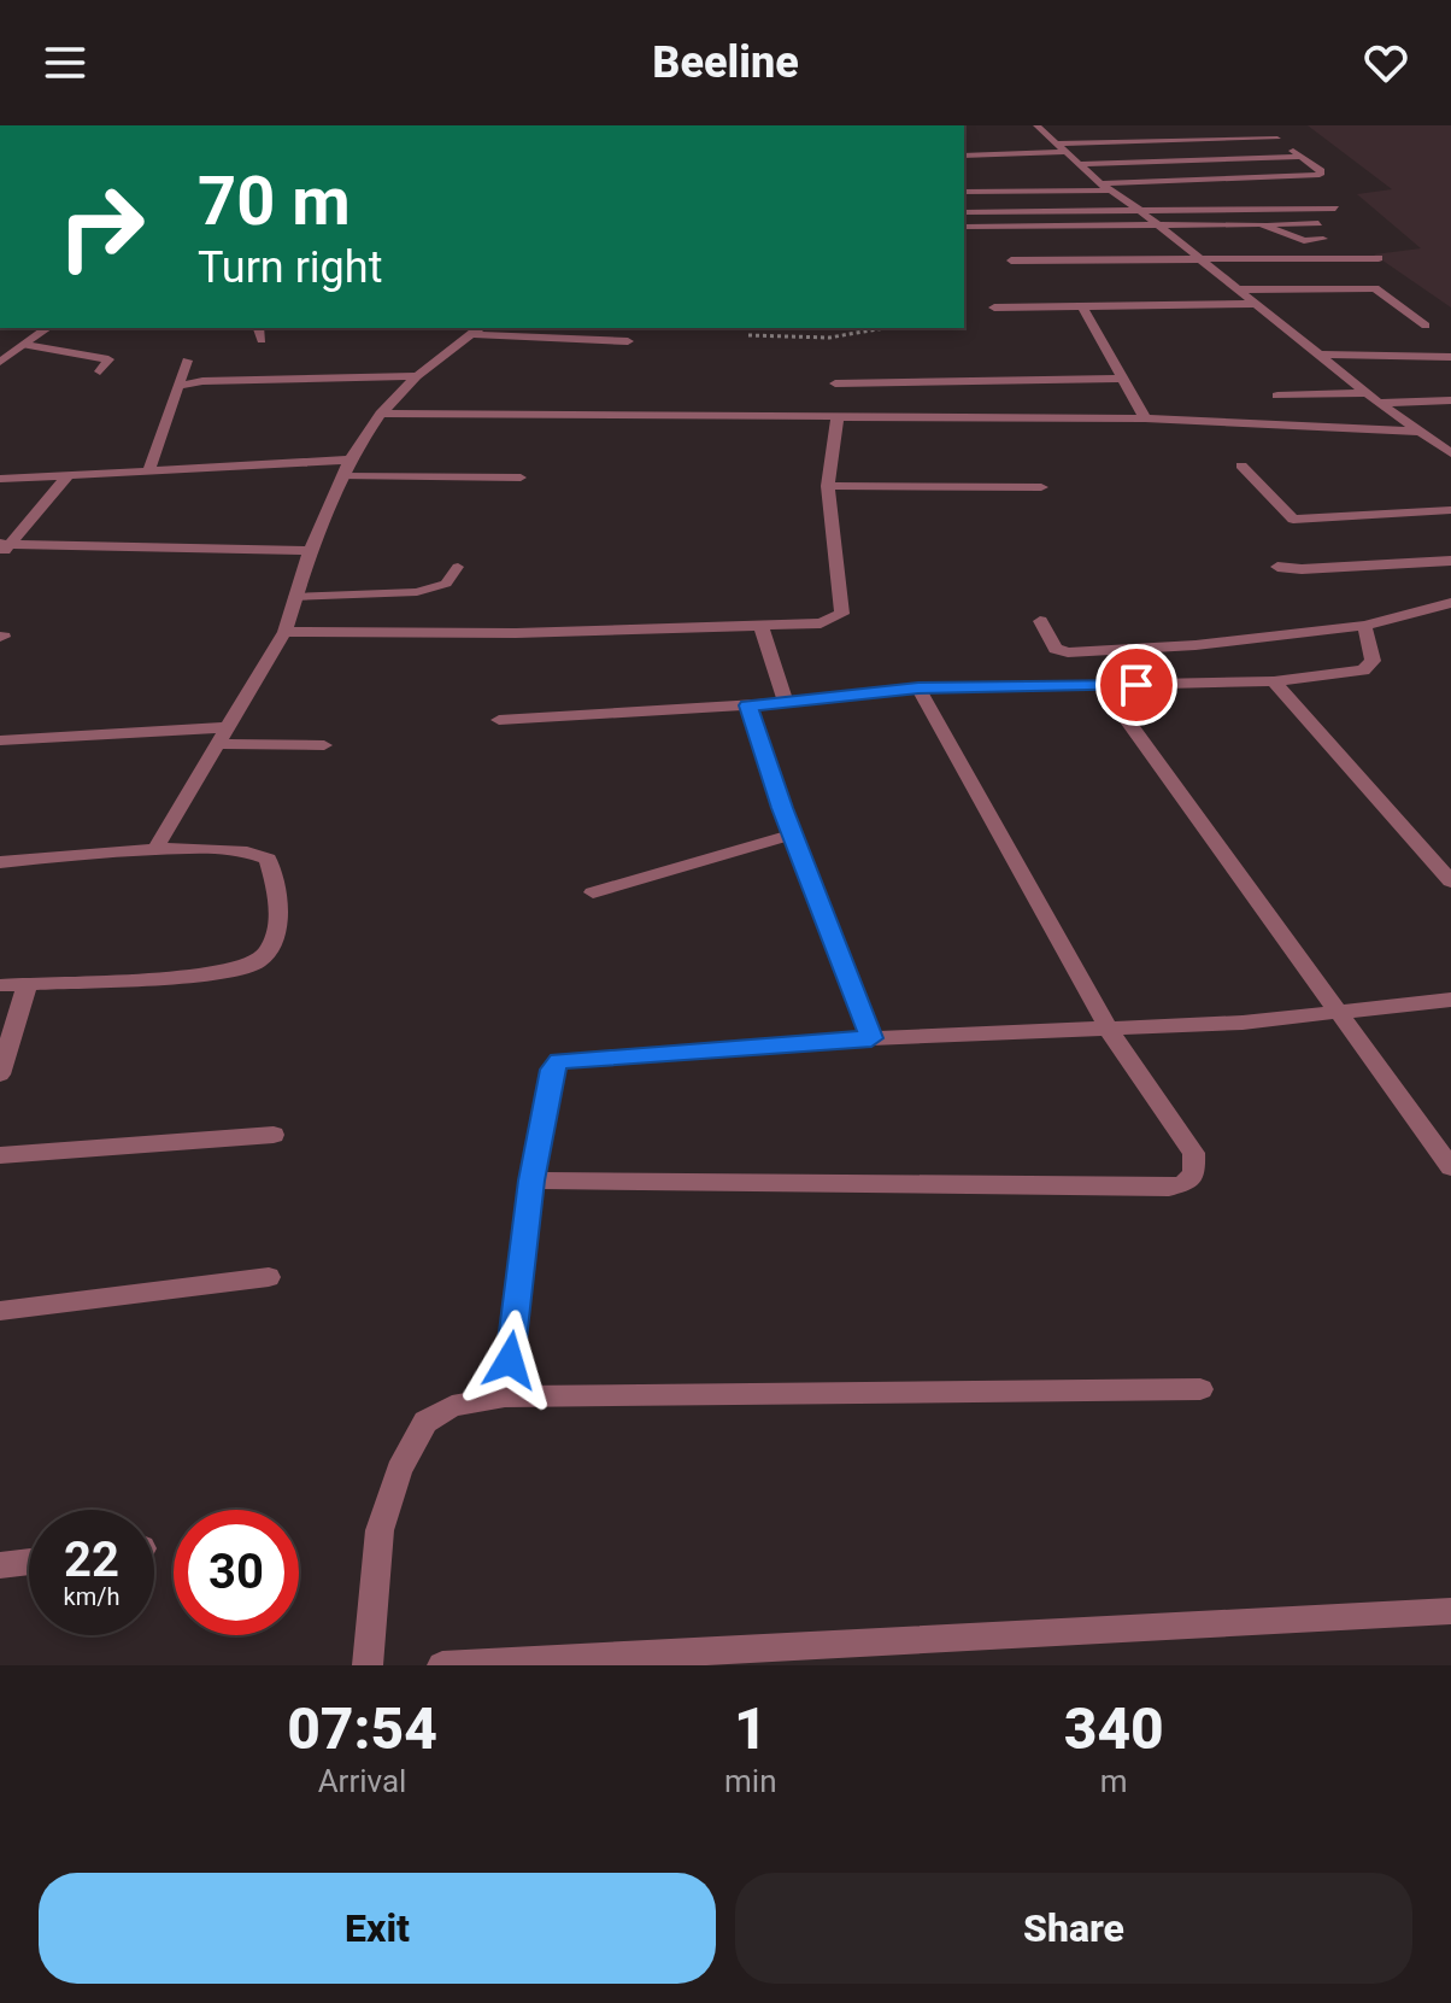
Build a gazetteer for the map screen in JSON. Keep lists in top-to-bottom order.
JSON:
{
  "page": {
    "header": "Beeline",
    "turn": ["70 m", "Turn right"],
    "speed": "22 km/h",
    "limit": "30",
    "eta": [
      "07:54",
      "Arrival",
      "1",
      "min",
      "340",
      "m"
    ],
    "buttons": ["Exit", "Share"]
  }
}
